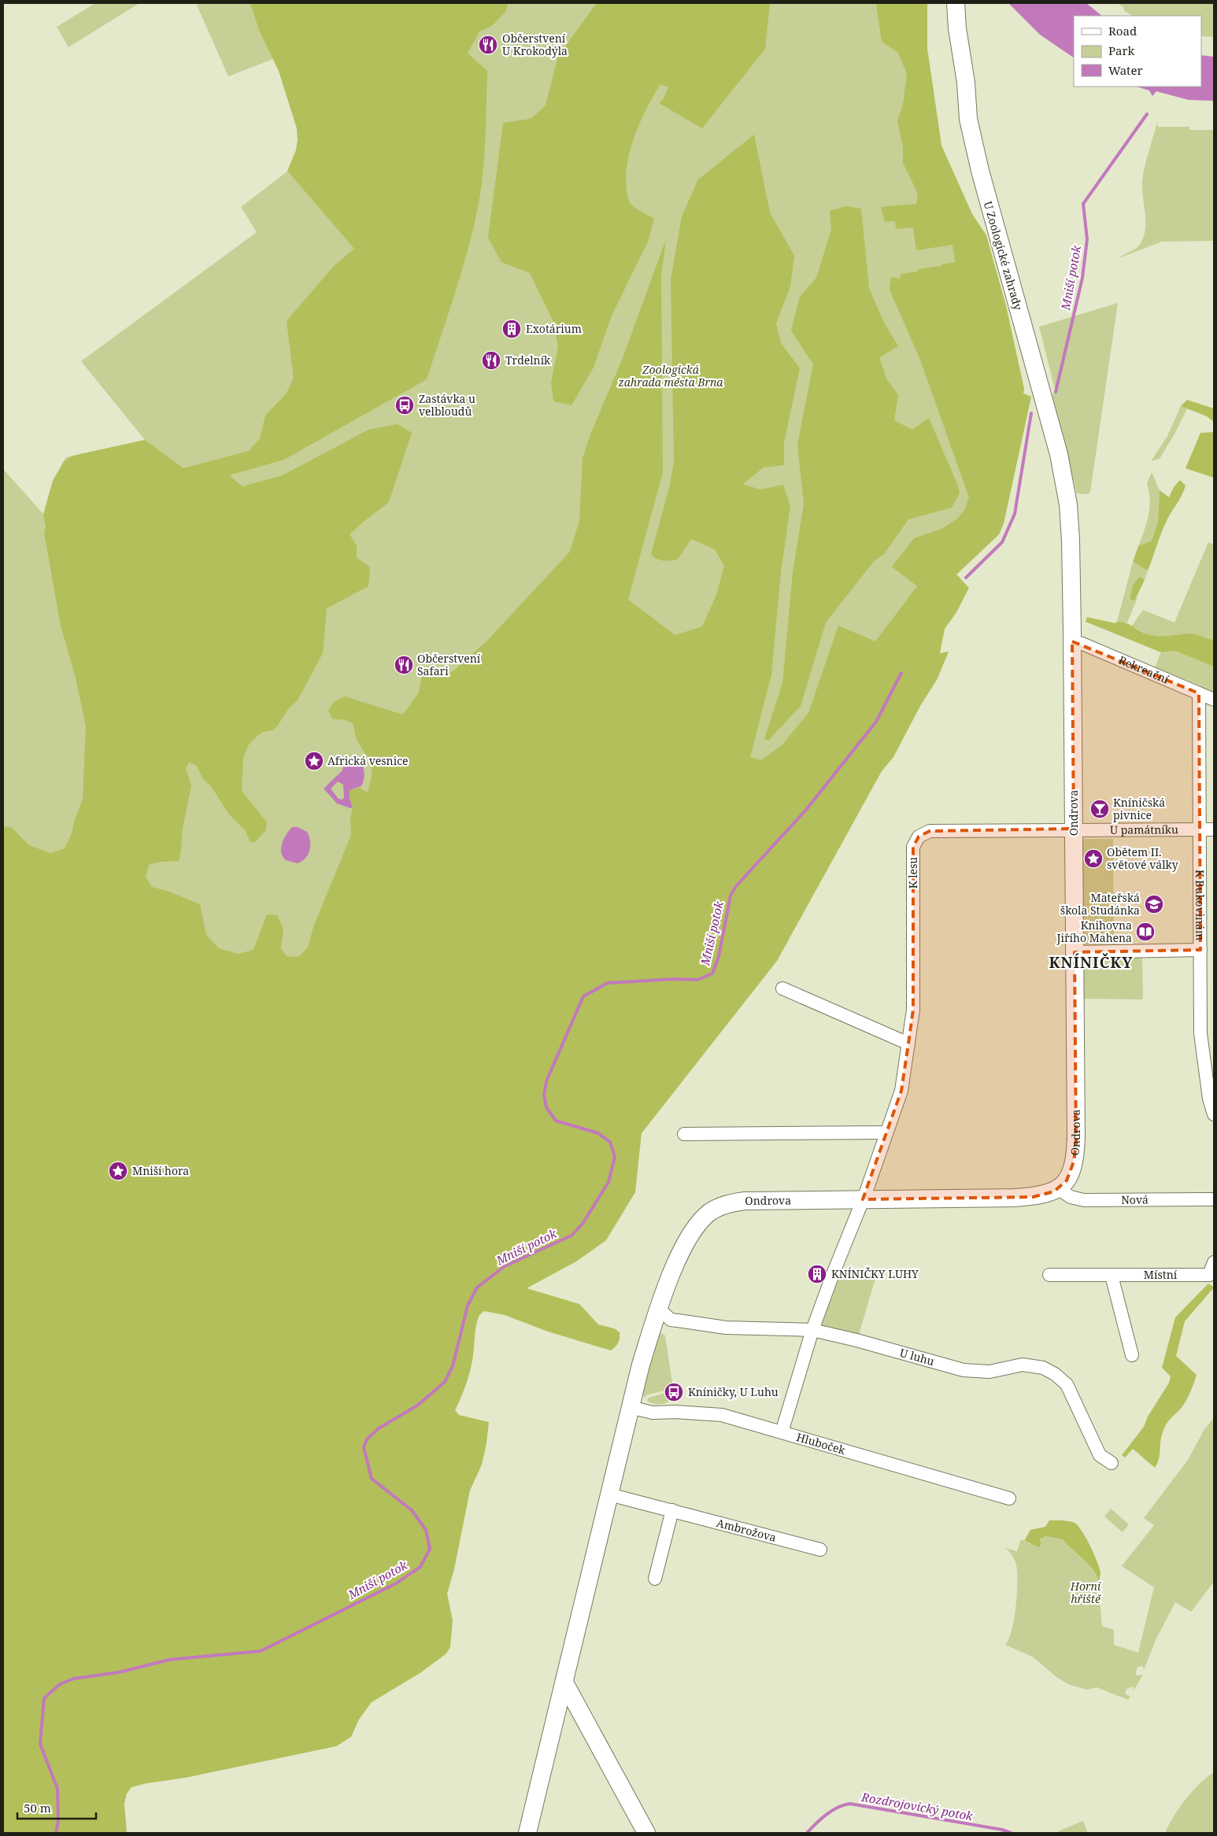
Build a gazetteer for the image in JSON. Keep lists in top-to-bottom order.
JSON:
{
  "streets": {
    "street": [
      "U Zoologické zahrady",
      "Rekreační",
      "Ondrova",
      "U památníku",
      "K lesu",
      "K Bukovinám",
      "Nová",
      "Místní",
      "U luhu",
      "Hluboček",
      "Ambrožova"
    ]
  },
  "crossings": [
    ["U Zoologické zahrady", "Ondrova"],
    ["Rekreační", "Ondrova"],
    ["Rekreační", "K Bukovinám"],
    ["Ondrova", "U památníku"],
    ["Ondrova", "K lesu"],
    ["Ondrova", "Nová"],
    ["Ondrova", "U luhu"],
    ["Ondrova", "Hluboček"],
    ["Ondrova", "Ambrožova"],
    ["U památníku", "K lesu"],
    ["U památníku", "K Bukovinám"],
    ["K lesu", "U luhu"],
    ["K lesu", "Hluboček"]
  ],
  "districts": ["KNÍNIČKY"],
  "water": ["Mniší potok", "Rozdrojovický potok"],
  "parks": ["Zoologická zahrada města Brna", "Horní hřiště"],
  "places": {
    "restaurant": ["Občerstvení U Krokodýla", "Trdelník", "Občerstvení Safari"],
    "building": ["Exotárium", "KNÍNIČKY LUHY"],
    "bus stop": ["Zastávka u velbloudů", "Kníničky, U Luhu"],
    "place": ["Africká vesnice", "Obětem II. světové války", "Mniší hora"],
    "bar": ["Kníničská pivnice"],
    "school or university": ["Mateřská škola Studánka"],
    "library": ["Knihovna Jiřího Mahena"]
  },
  "legend": ["Road", "Park", "Water"],
  "scale_bar": "50 m"
}
